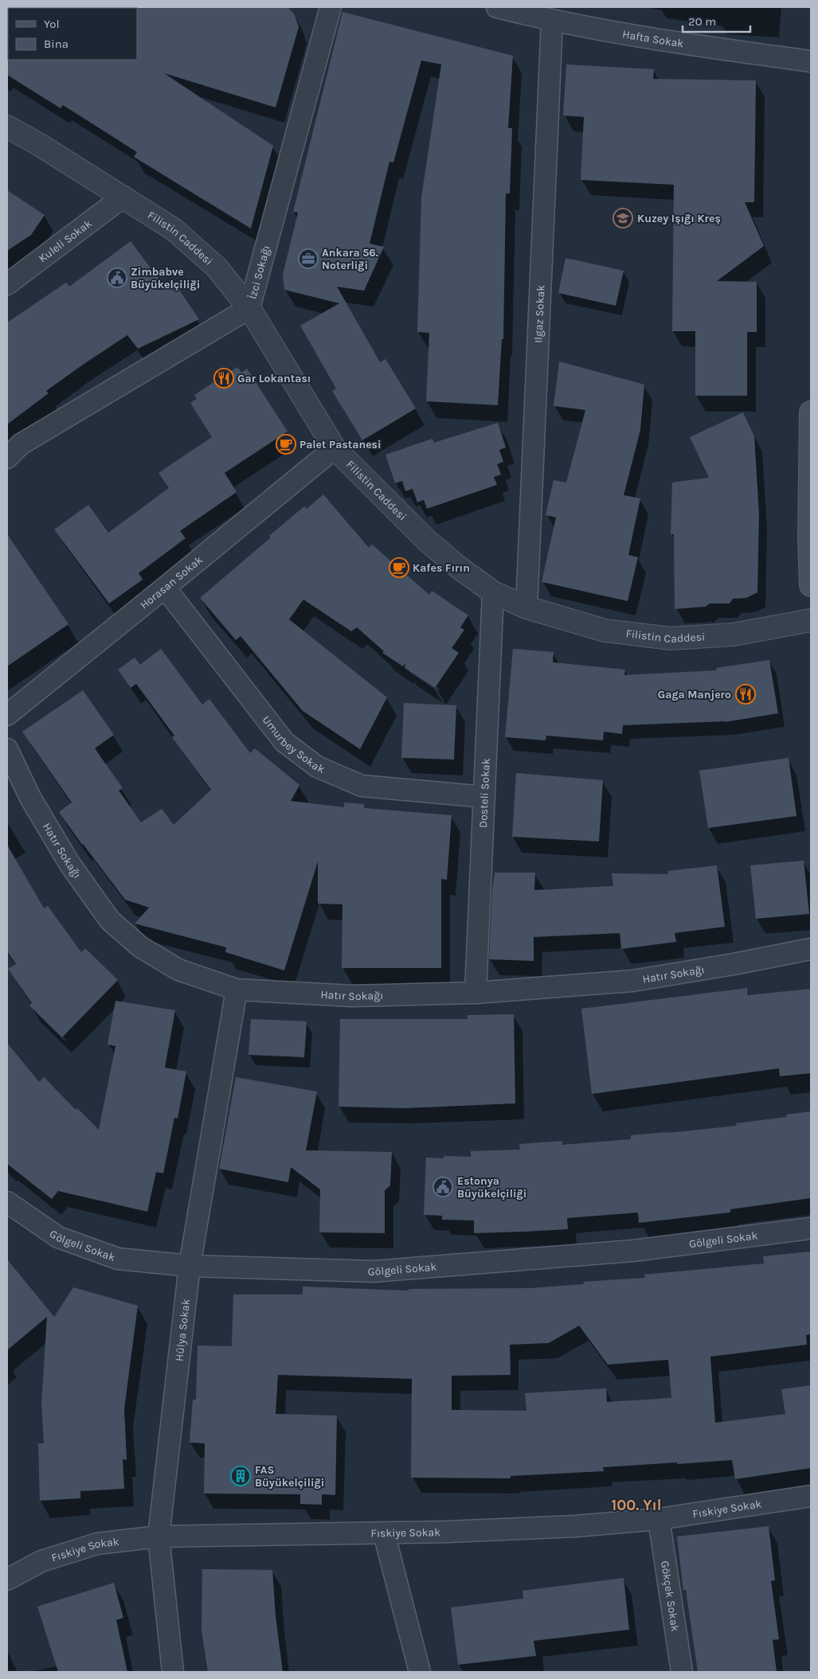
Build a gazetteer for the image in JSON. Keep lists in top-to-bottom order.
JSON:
{
  "streets": {
    "street": [
      "Hafta Sokak",
      "Filistin Caddesi",
      "Kuleli Sokak",
      "İzci Sokağı",
      "Ilgaz Sokak",
      "Horasan Sokak",
      "Umurbey Sokak",
      "Dosteli Sokak",
      "Hatır Sokağı",
      "Gölgeli Sokak",
      "Hülya Sokak",
      "Fıskiye Sokak",
      "Gökçek Sokak"
    ]
  },
  "crossings": [
    ["Hafta Sokak", "Ilgaz Sokak"],
    ["Filistin Caddesi", "Kuleli Sokak"],
    ["Filistin Caddesi", "İzci Sokağı"],
    ["Filistin Caddesi", "Ilgaz Sokak"],
    ["Filistin Caddesi", "Horasan Sokak"],
    ["Filistin Caddesi", "Dosteli Sokak"],
    ["Horasan Sokak", "Umurbey Sokak"],
    ["Umurbey Sokak", "Dosteli Sokak"],
    ["Dosteli Sokak", "Hatır Sokağı"],
    ["Hatır Sokağı", "Hülya Sokak"],
    ["Gölgeli Sokak", "Hülya Sokak"],
    ["Hülya Sokak", "Fıskiye Sokak"],
    ["Fıskiye Sokak", "Gökçek Sokak"]
  ],
  "districts": ["100. Yıl"],
  "places": {
    "school or university": ["Kuzey Işığı Kreş"],
    "office": ["Ankara 56. Noterliği"],
    "public building": ["Zimbabve Büyükelçiliği", "Estonya Büyükelçiliği"],
    "restaurant": ["Gar Lokantası", "Gaga Manjero"],
    "cafe": ["Palet Pastanesi", "Kafes Fırın"],
    "building": ["FAS Büyükelçiliği"]
  },
  "legend": ["Yol", "Bina"],
  "scale_bar": "20 m"
}
